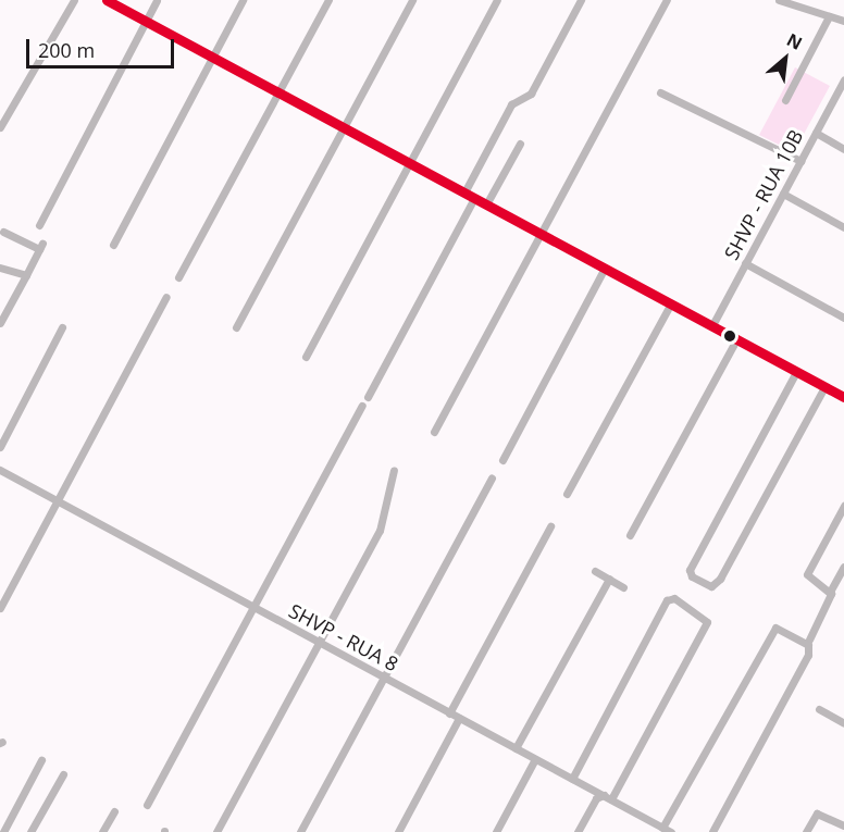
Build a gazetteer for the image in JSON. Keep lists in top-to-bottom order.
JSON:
{
  "streets": {
    "street": ["SHVP - RUA 10B", "SHVP - RUA 8"]
  },
  "scale_bar": "200 m",
  "north": "top right"
}
